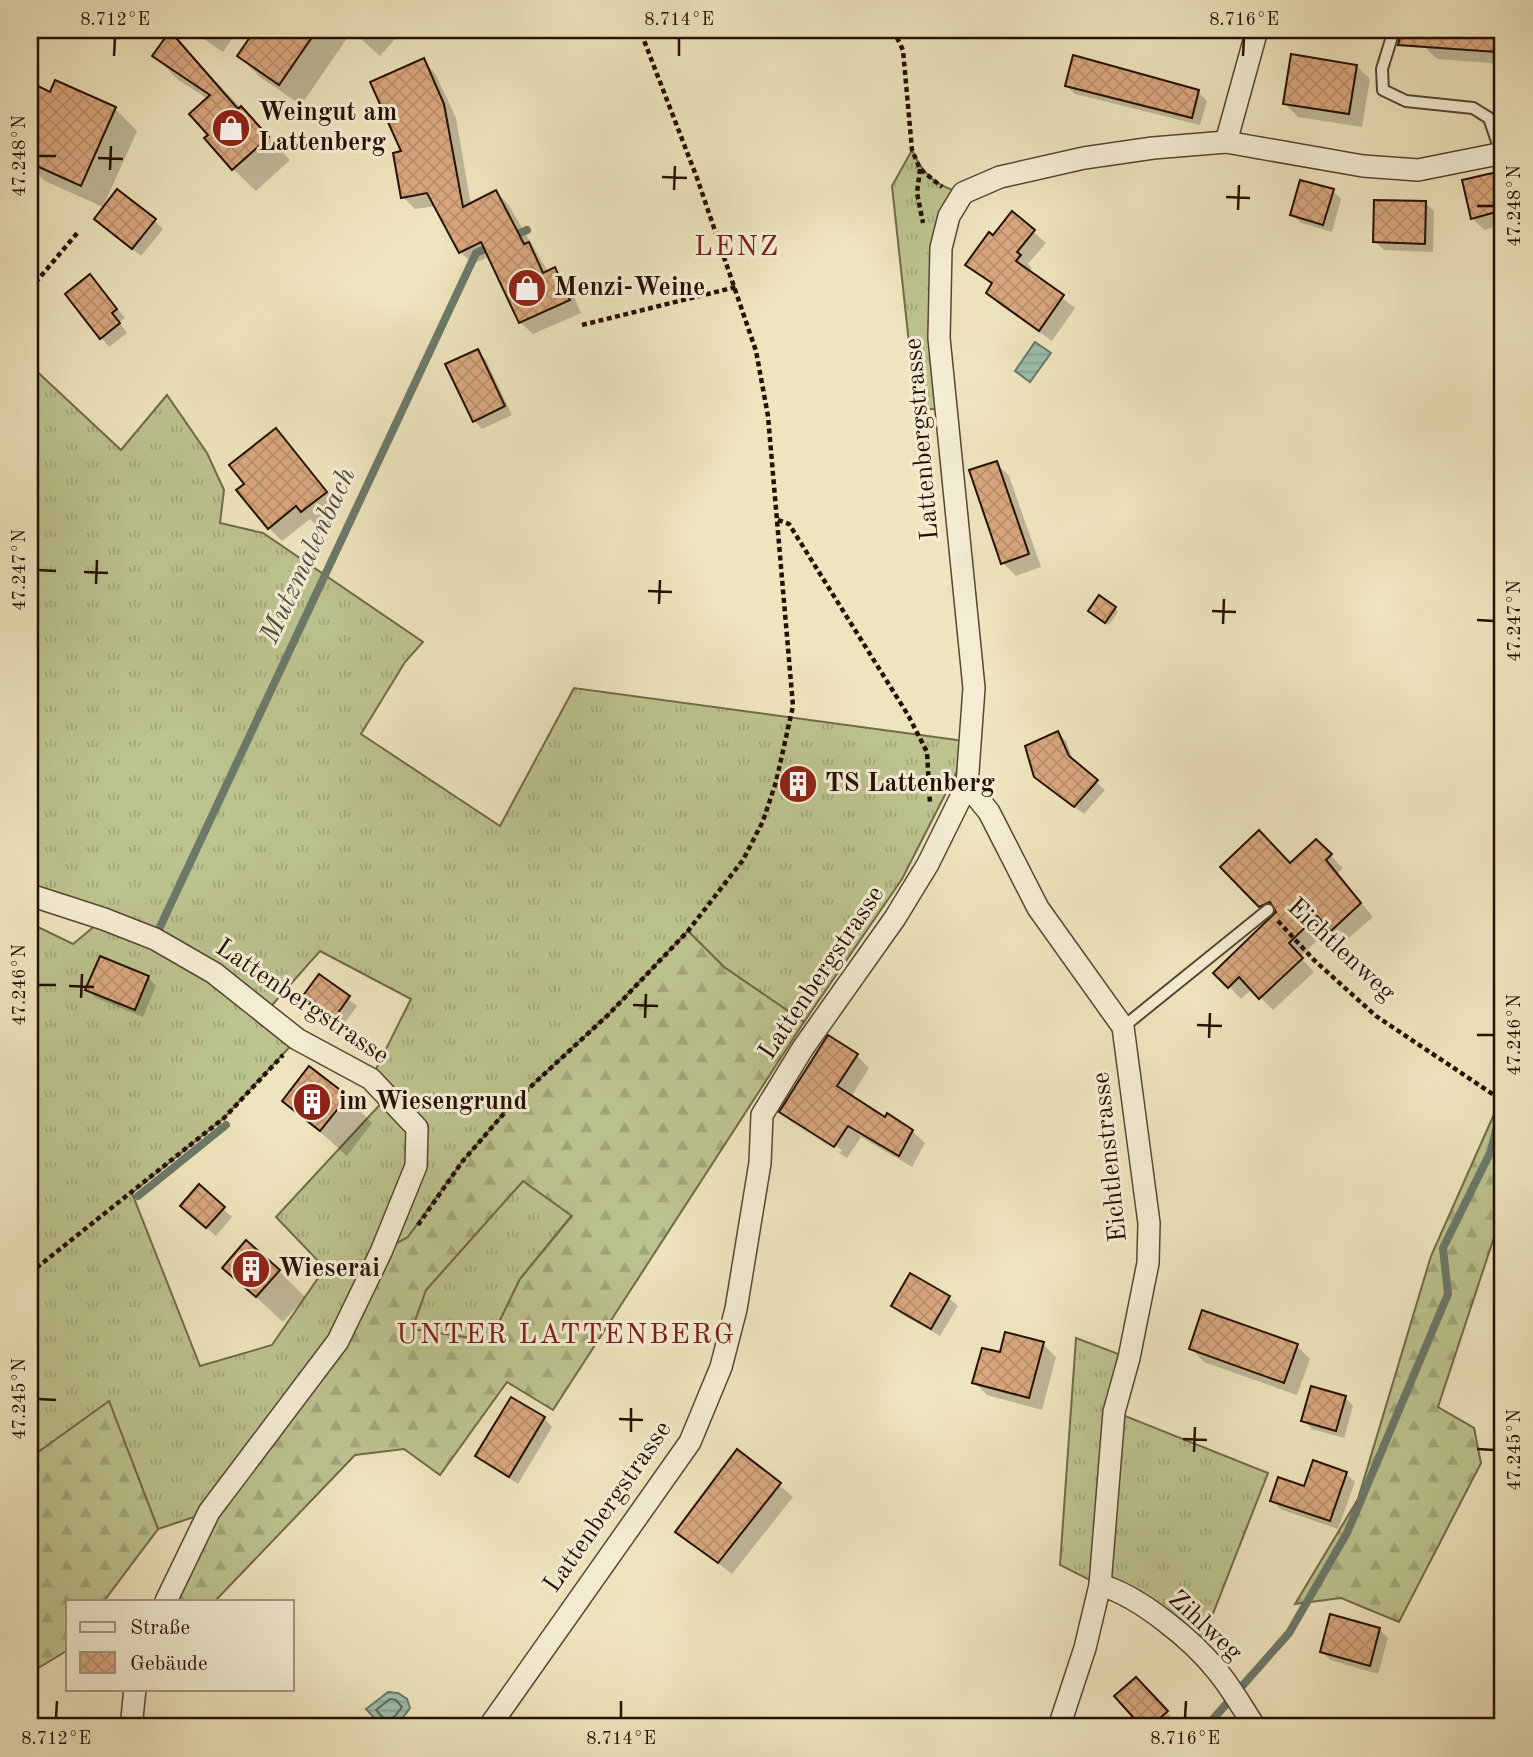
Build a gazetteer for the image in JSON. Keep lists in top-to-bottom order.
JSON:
{
  "streets": {
    "street": ["Lattenbergstrasse", "Eichtlenstrasse", "Zihlweg"],
    "lane": ["Eichtlenweg"]
  },
  "crossings": [
    ["Lattenbergstrasse", "Eichtlenstrasse"],
    ["Eichtlenweg", "Eichtlenstrasse"],
    ["Eichtlenstrasse", "Zihlweg"]
  ],
  "districts": ["LENZ", "UNTER LATTENBERG"],
  "water": ["Mutzmalenbach"],
  "places": {
    "shop": ["Weingut am Lattenberg", "Menzi-Weine"],
    "building": ["TS Lattenberg", "im Wiesengrund", "Wieserai"]
  },
  "legend": ["Straße", "Gebäude"],
  "coordinates": [
    "8.712°E",
    "8.714°E",
    "8.716°E",
    "47.248°N",
    "47.247°N",
    "47.246°N",
    "47.245°N"
  ]
}
